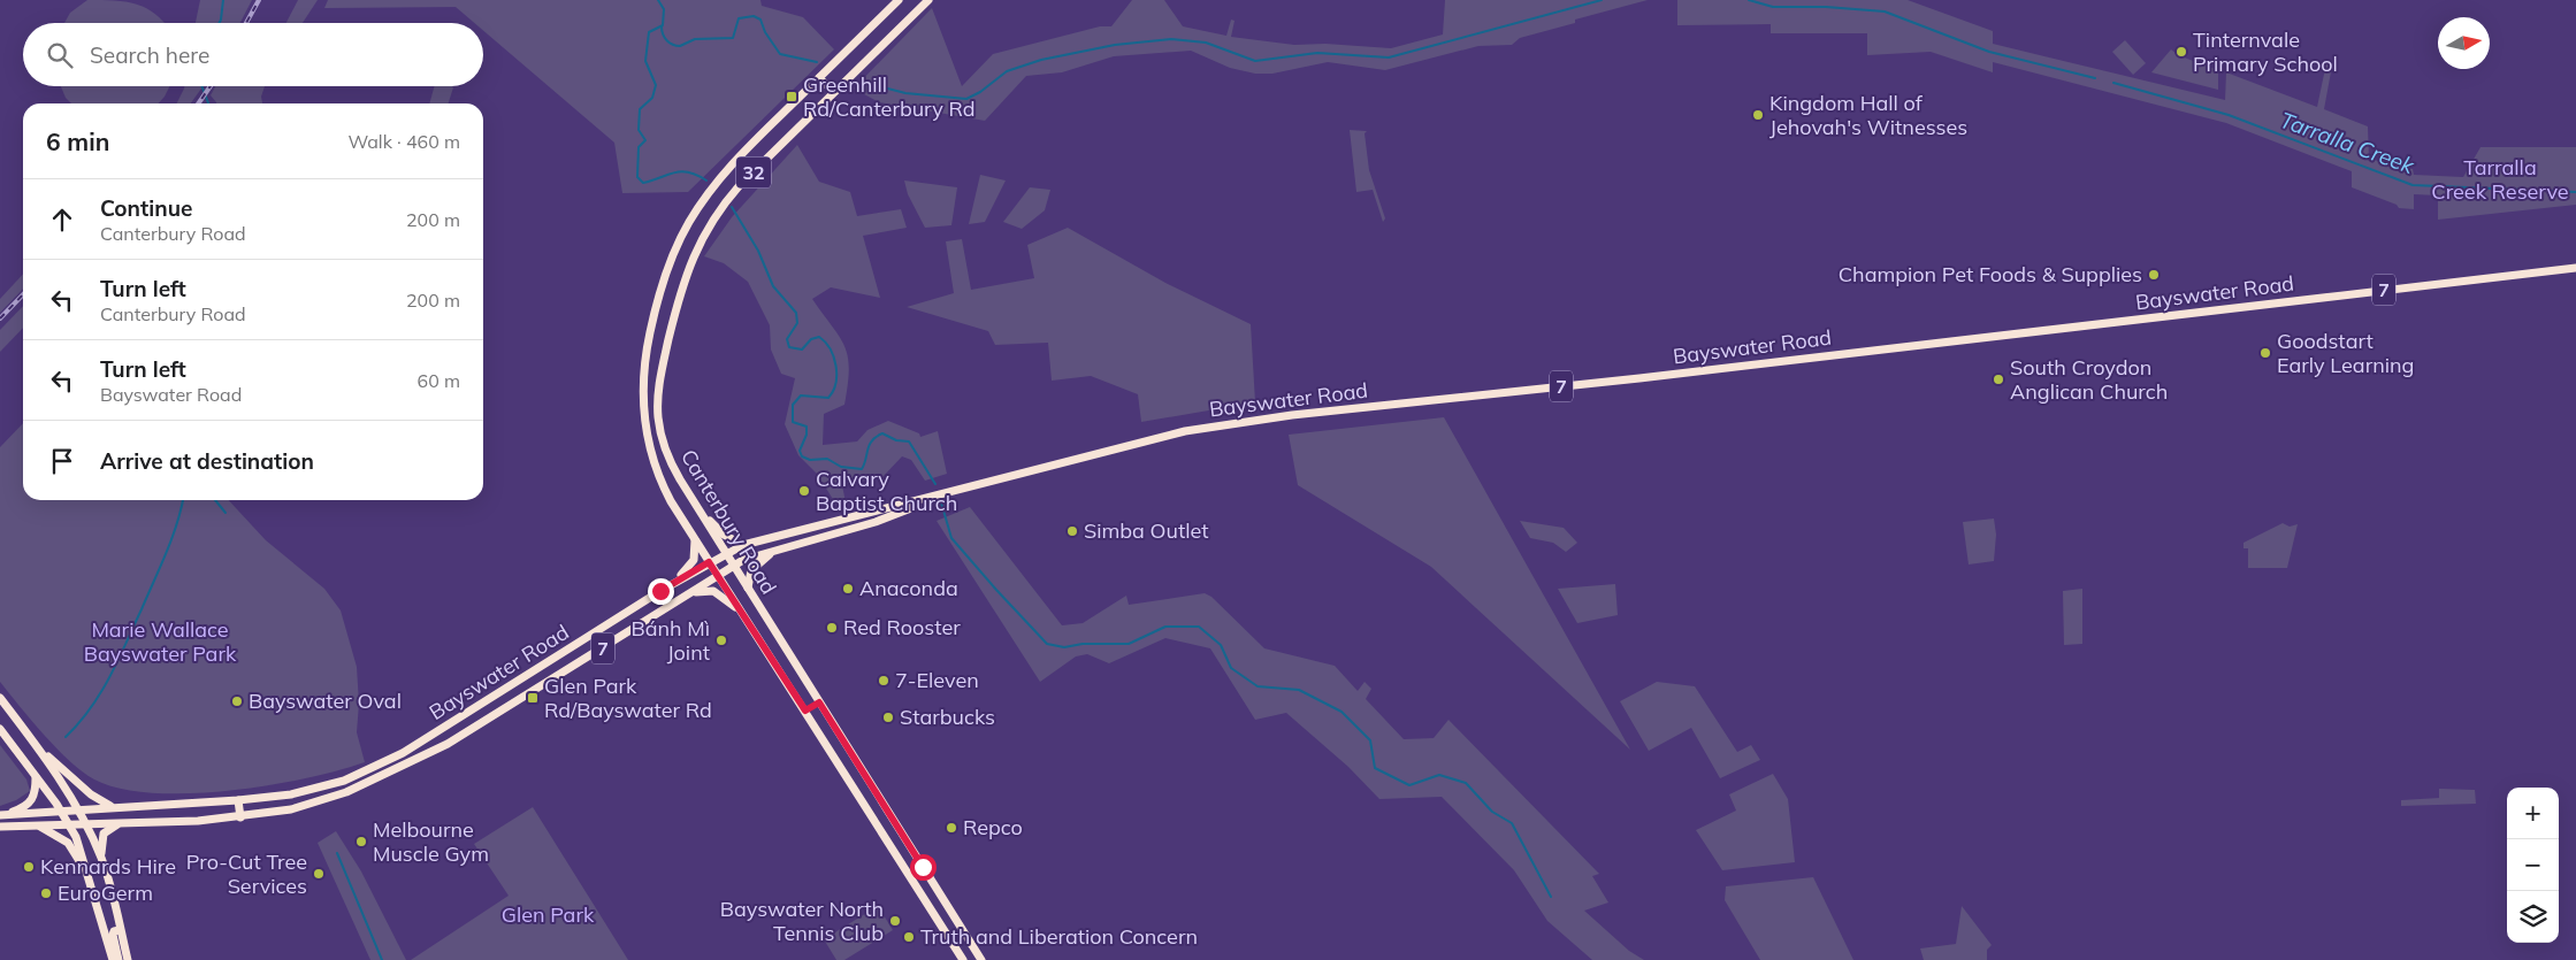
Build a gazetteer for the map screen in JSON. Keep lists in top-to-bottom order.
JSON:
{
  "streets": {
    "main road": [
      "32",
      "7",
      "Bayswater Road",
      "Canterbury Road"
    ]
  },
  "crossings": [
    ["7", "Bayswater Road"],
    ["Bayswater Road", "Canterbury Road"]
  ],
  "water": ["Tarralla Creek"],
  "parks": ["Tarralla Creek Reserve", "Marie Wallace Bayswater Park", "Glen Park"],
  "places": {
    "other": [
      "Tinternvale Primary School",
      "Kingdom Hall of Jehovah's Witnesses",
      "Champion Pet Foods & Supplies",
      "Goodstart Early Learning",
      "South Croydon Anglican Church",
      "Calvary Baptist Church",
      "Simba Outlet",
      "Anaconda",
      "Red Rooster",
      "Bánh Mì Joint",
      "7-Eleven",
      "Bayswater Oval",
      "Starbucks",
      "Repco",
      "Melbourne Muscle Gym",
      "Kennards Hire",
      "Pro-Cut Tree Services",
      "EuroGerm",
      "Bayswater North Tennis Club",
      "Truth and Liberation Concern"
    ],
    "transit": ["Greenhill Rd/Canterbury Rd", "Glen Park Rd/Bayswater Rd"]
  },
  "north": "right",
  "page": {
    "search": "Search here",
    "heading": ["6 min", "Walk · 460 m"],
    "list": [
      ["Continue", "Canterbury Road", "200 m"],
      ["Turn left", "Canterbury Road", "200 m"],
      ["Turn left", "Bayswater Road", "60 m"],
      "Arrive at destination"
    ],
    "map_buttons": ["+", "−"]
  }
}
